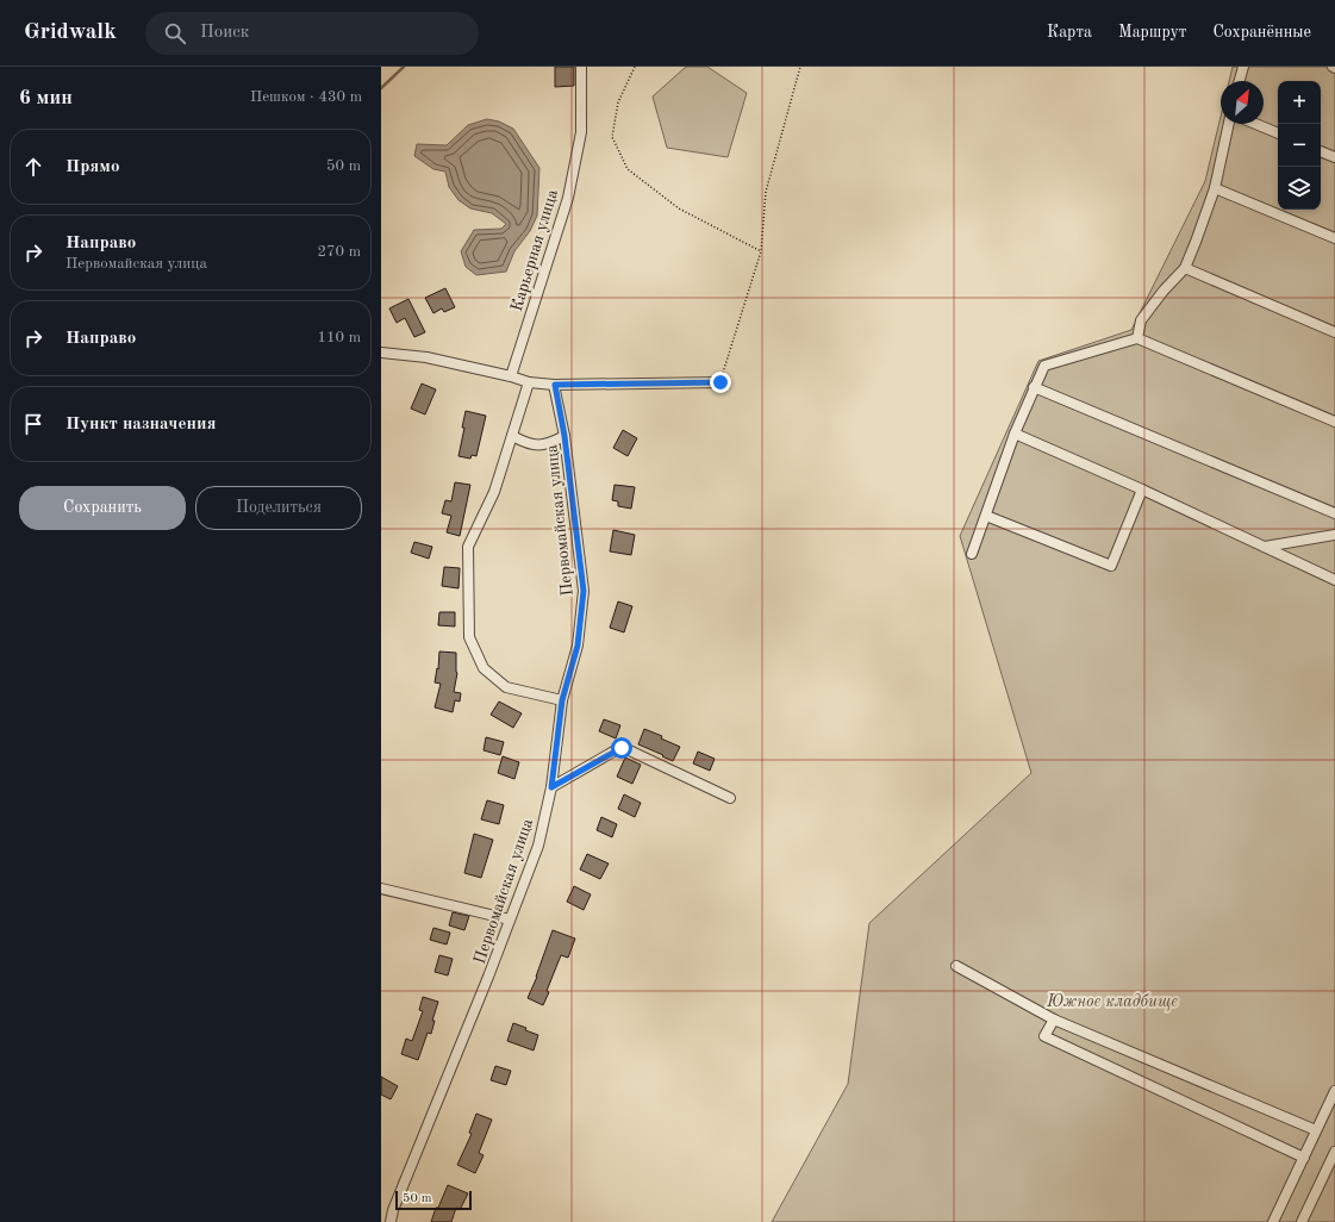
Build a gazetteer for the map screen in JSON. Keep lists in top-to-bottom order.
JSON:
{
  "streets": {
    "street": ["Карьерная улица", "Первомайская улица"]
  },
  "parks": ["Южное кладбище"],
  "scale_bar": "50 m",
  "north": "top right",
  "page": {
    "header": "Gridwalk",
    "search": "Поиск",
    "nav": ["Карта", "Маршрут", "Сохранённые"],
    "heading": ["6 мин", "Пешком · 430 m"],
    "map_buttons": ["+", "−"],
    "list": [
      ["Прямо", "50 m"],
      ["Направо", "Первомайская улица", "270 m"],
      ["Направо", "110 m"],
      "Пункт назначения"
    ],
    "buttons": ["Сохранить", "Поделиться"],
    "scale": "50 m"
  }
}
